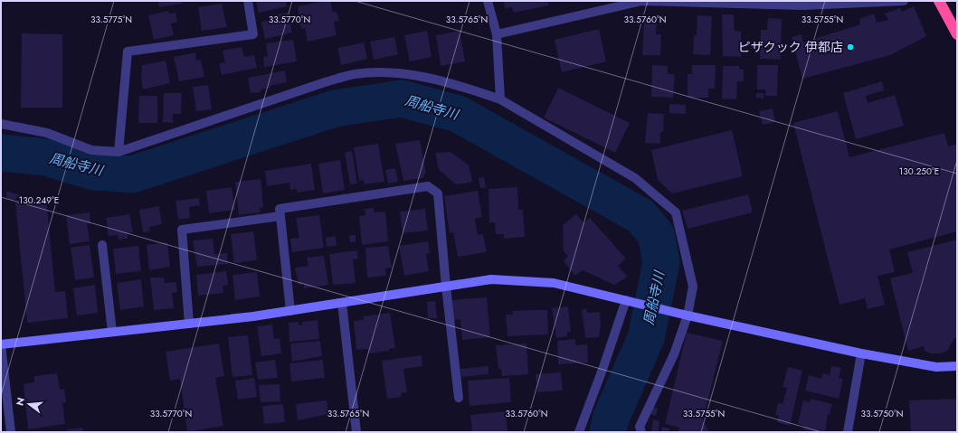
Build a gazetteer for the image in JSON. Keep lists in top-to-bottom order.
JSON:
{
  "water": ["周船寺川"],
  "places": ["ピザクック 伊都店"],
  "north": "left",
  "coordinates": [
    "33.5775°N",
    "33.5770°N",
    "33.5765°N",
    "33.5760°N",
    "33.5755°N",
    "130.250°E",
    "130.249°E",
    "33.5750°N"
  ]
}
